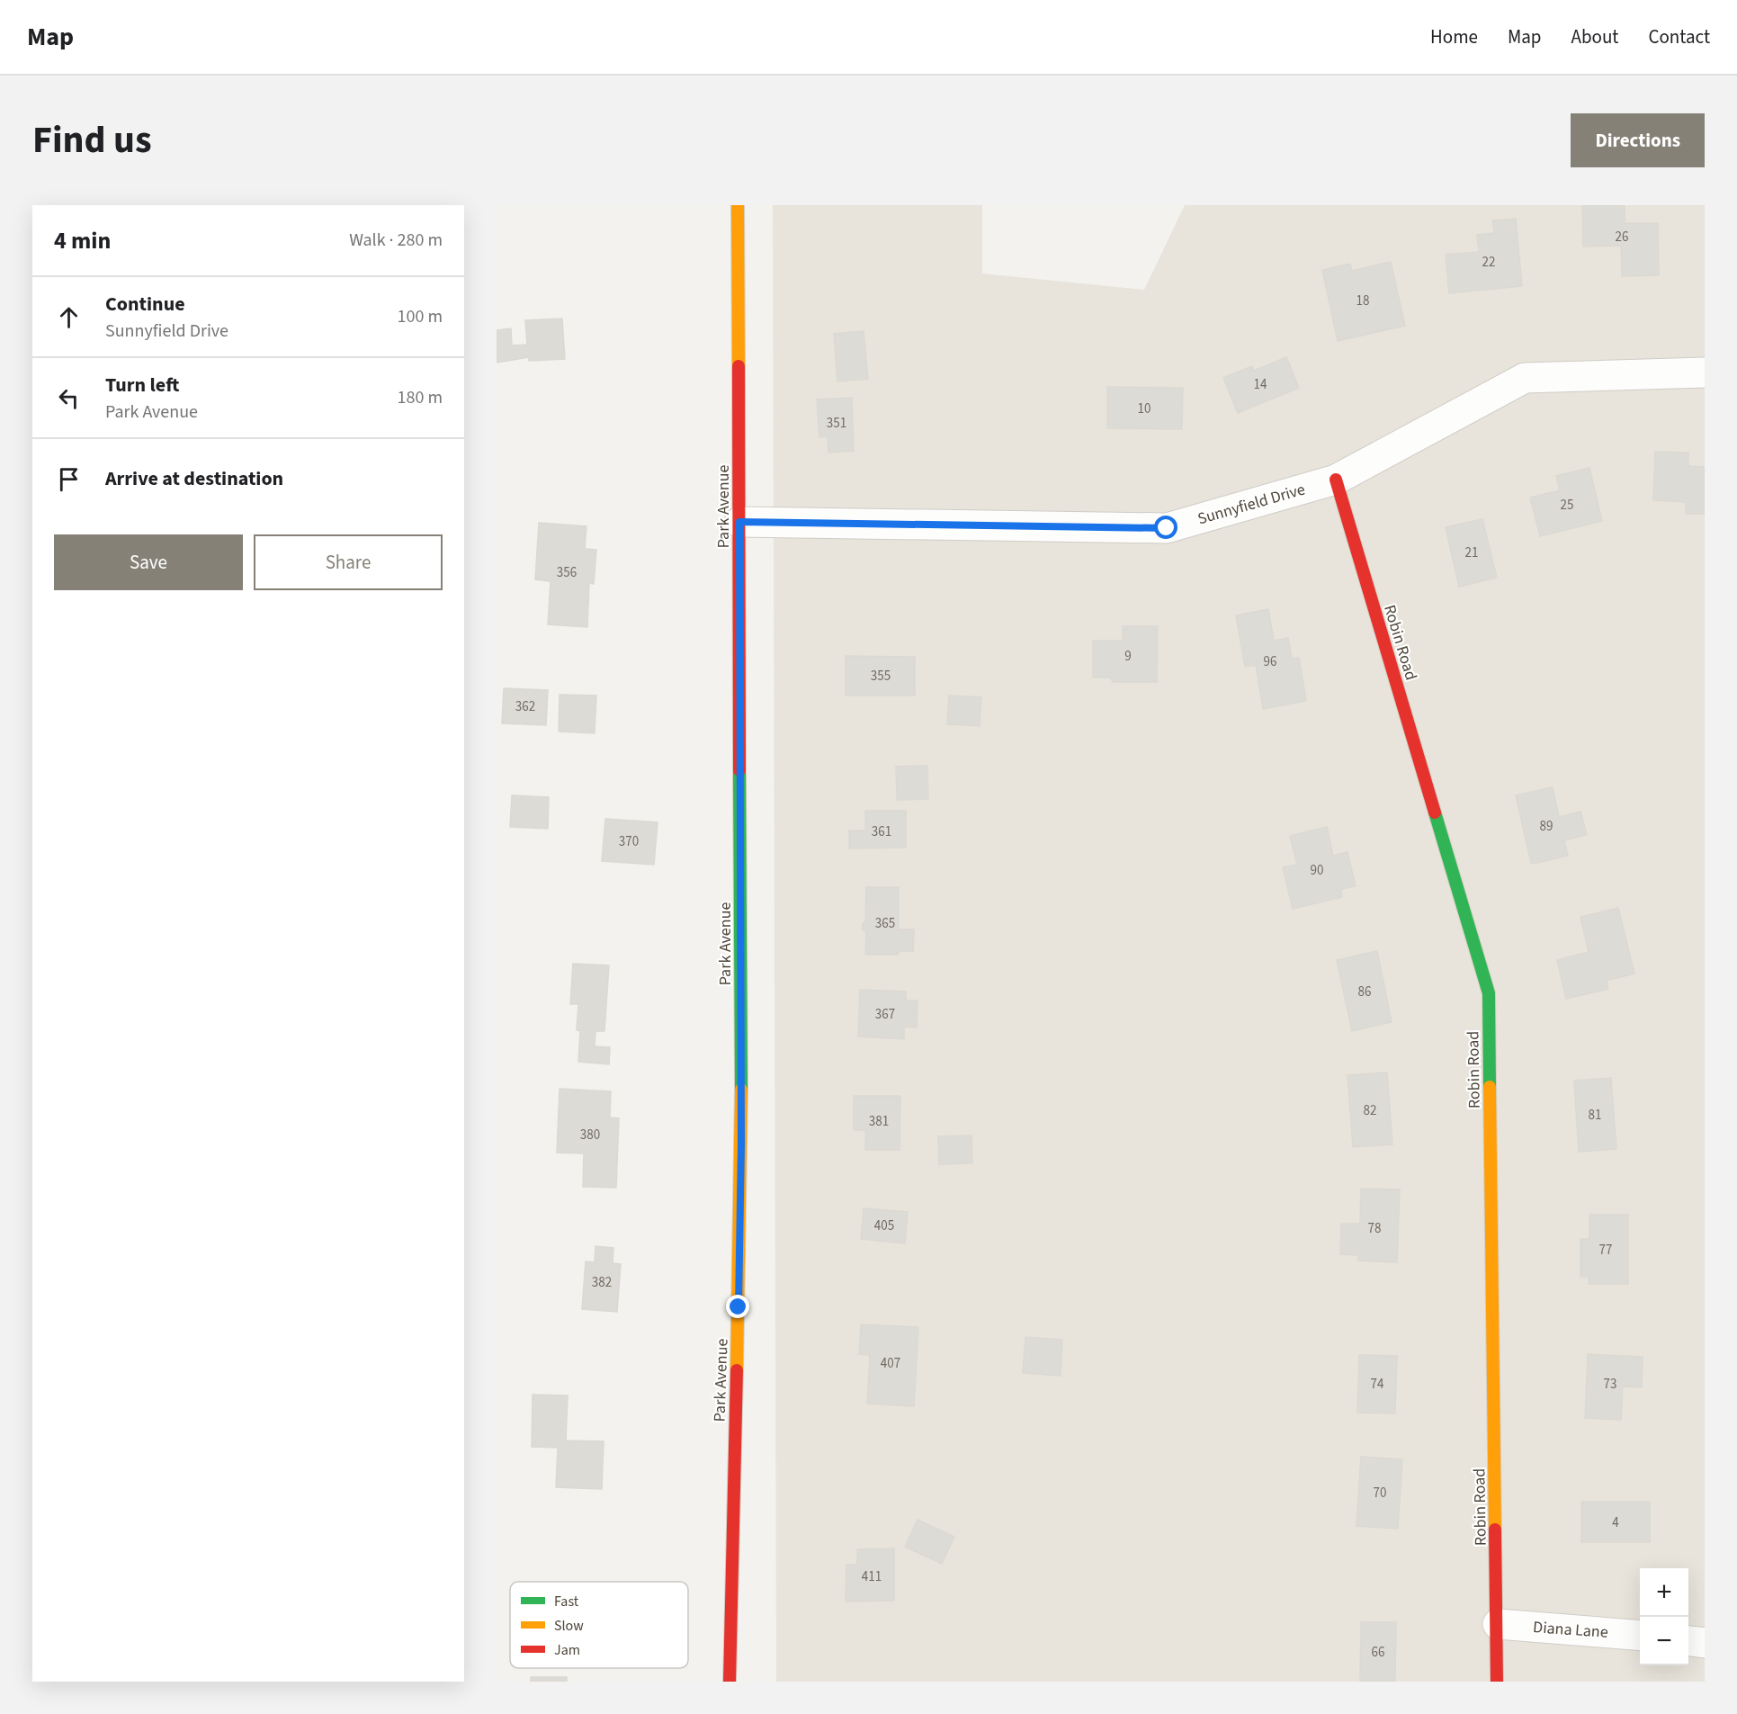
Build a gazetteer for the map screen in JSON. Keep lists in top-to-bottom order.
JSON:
{
  "streets": {
    "main road": ["Park Avenue", "Robin Road"],
    "street": ["Sunnyfield Drive", "Diana Lane"]
  },
  "crossings": [
    ["Sunnyfield Drive", "Park Avenue"],
    ["Sunnyfield Drive", "Robin Road"],
    ["Robin Road", "Diana Lane"]
  ],
  "house_numbers": [
    "26",
    "22",
    "18",
    "14",
    "10",
    "351",
    "25",
    "21",
    "356",
    "9",
    "96",
    "355",
    "362",
    "89",
    "361",
    "370",
    "90",
    "365",
    "86",
    "367",
    "82",
    "81",
    "381",
    "380",
    "405",
    "78",
    "77",
    "382",
    "407",
    "74",
    "73",
    "70",
    "4",
    "411",
    "66"
  ],
  "legend": ["Fast", "Slow", "Jam"],
  "page": {
    "header": "Map",
    "nav": [
      "Home",
      "Map",
      "About",
      "Contact"
    ],
    "title": "Find us",
    "buttons": [
      "Directions",
      ["Save", "Share"]
    ],
    "heading": ["4 min", "Walk · 280 m"],
    "list": [
      ["Continue", "Sunnyfield Drive", "100 m"],
      ["Turn left", "Park Avenue", "180 m"],
      "Arrive at destination"
    ],
    "map_buttons": ["+", "−"]
  }
}
